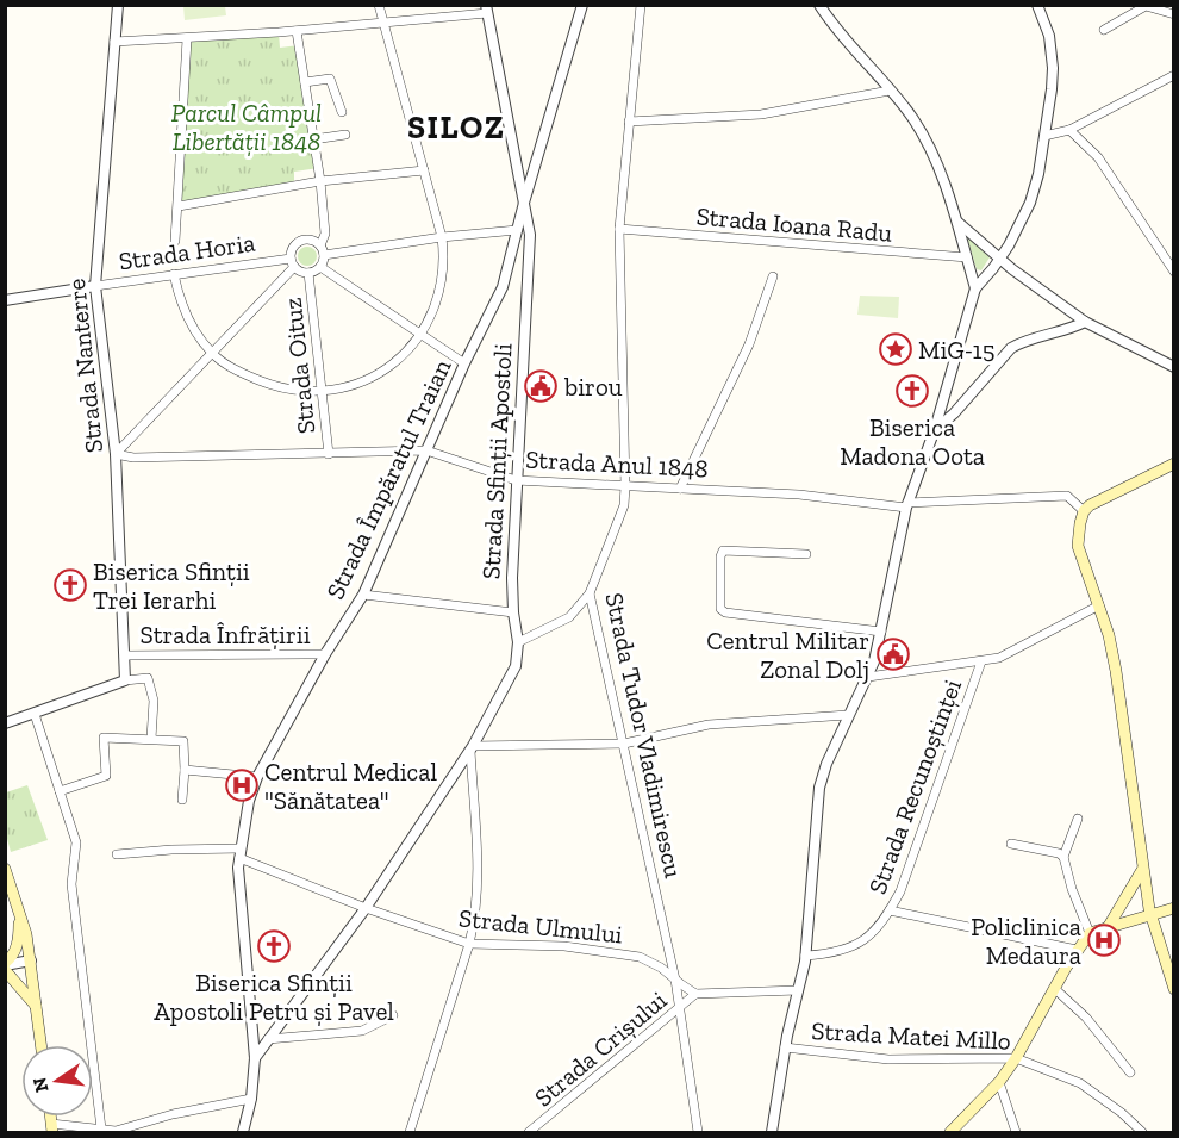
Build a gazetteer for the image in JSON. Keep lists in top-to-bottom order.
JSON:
{
  "streets": {
    "street": [
      "Strada Ioana Radu",
      "Strada Horia",
      "Strada Nanterre",
      "Strada Oituz",
      "Strada Sfinții Apostoli",
      "Strada Anul 1848",
      "Strada Împăratul Traian",
      "Strada Înfrățirii",
      "Strada Tudor Vladimirescu",
      "Strada Recunoștinței",
      "Strada Ulmului",
      "Strada Matei Millo",
      "Strada Crișului"
    ]
  },
  "crossings": [
    ["Strada Ioana Radu", "Strada Tudor Vladimirescu"],
    ["Strada Horia", "Strada Nanterre"],
    ["Strada Horia", "Strada Oituz"],
    ["Strada Nanterre", "Strada Anul 1848"],
    ["Strada Nanterre", "Strada Înfrățirii"],
    ["Strada Oituz", "Strada Anul 1848"],
    ["Strada Sfinții Apostoli", "Strada Anul 1848"],
    ["Strada Sfinții Apostoli", "Strada Împăratul Traian"],
    ["Strada Sfinții Apostoli", "Strada Ulmului"],
    ["Strada Anul 1848", "Strada Împăratul Traian"],
    ["Strada Anul 1848", "Strada Tudor Vladimirescu"],
    ["Strada Împăratul Traian", "Strada Înfrățirii"],
    ["Strada Împăratul Traian", "Strada Ulmului"],
    ["Strada Tudor Vladimirescu", "Strada Ulmului"],
    ["Strada Tudor Vladimirescu", "Strada Crișului"],
    ["Strada Ulmului", "Strada Crișului"]
  ],
  "districts": ["SILOZ"],
  "parks": ["Parcul Câmpul Libertății 1848"],
  "places": {
    "place": ["MiG-15"],
    "public building": ["birou", "Centrul Militar Zonal Dolj"],
    "church": ["Biserica Madona Oota", "Biserica Sfinții Trei Ierarhi", "Biserica Sfinții Apostoli Petru și Pavel"],
    "hospital": ["Centrul Medical \"Sănătatea\"", "Policlinica Medaura"]
  },
  "north": "left"
}
